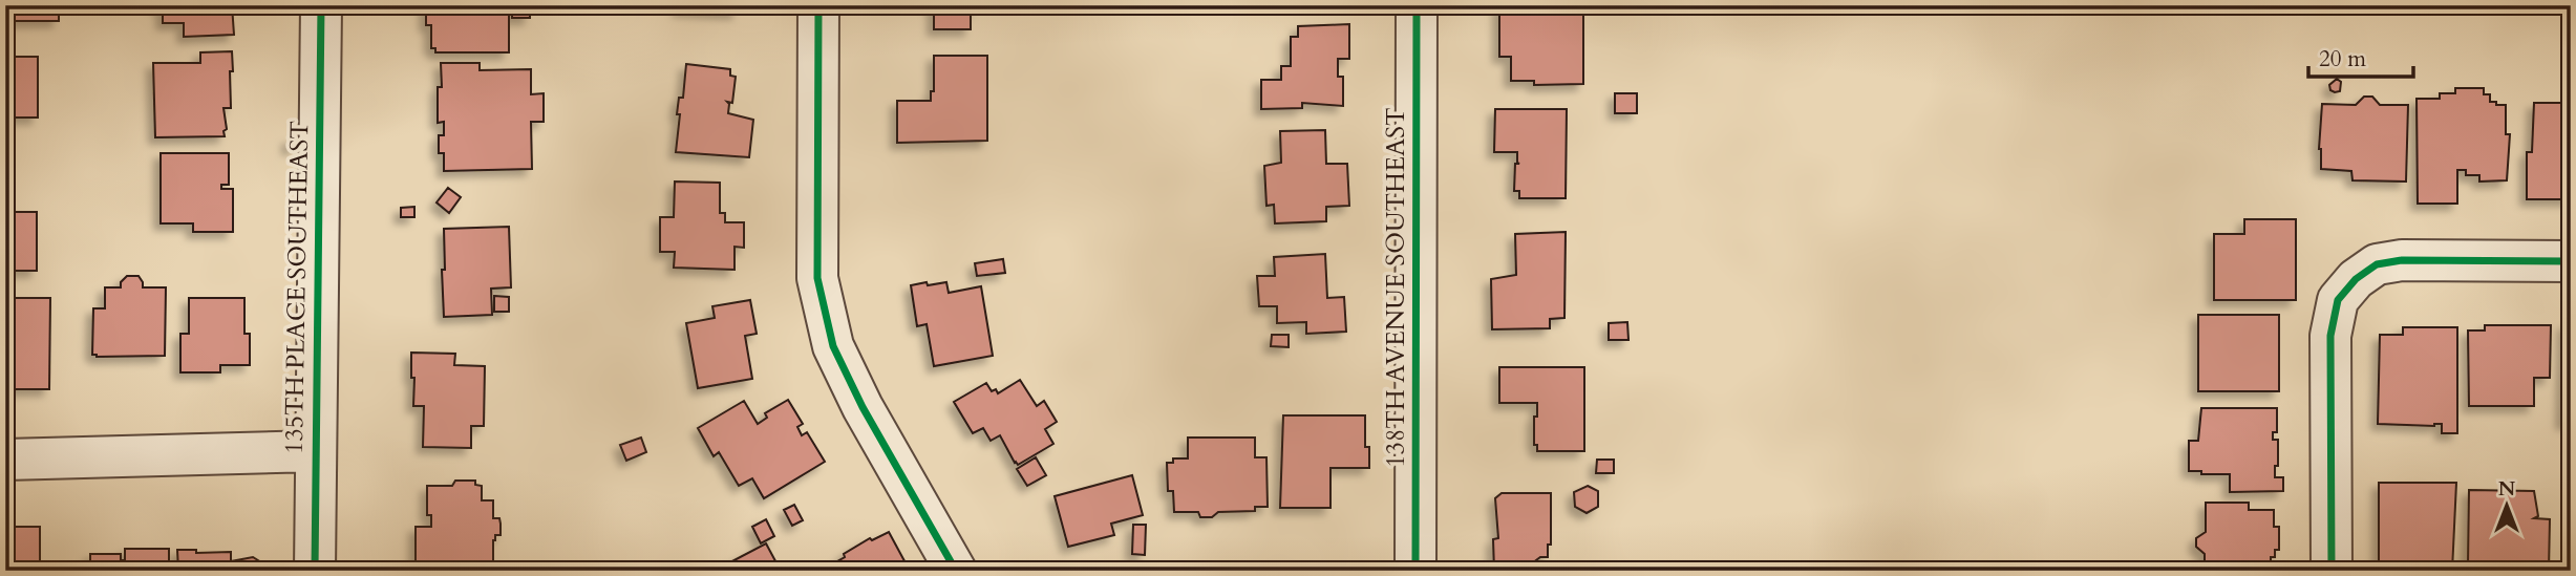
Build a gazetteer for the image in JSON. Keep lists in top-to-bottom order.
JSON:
{
  "streets": {
    "street": ["135TH PLACE SOUTHEAST", "138TH AVENUE SOUTHEAST"]
  },
  "scale_bar": "20 m",
  "north": "top"
}
